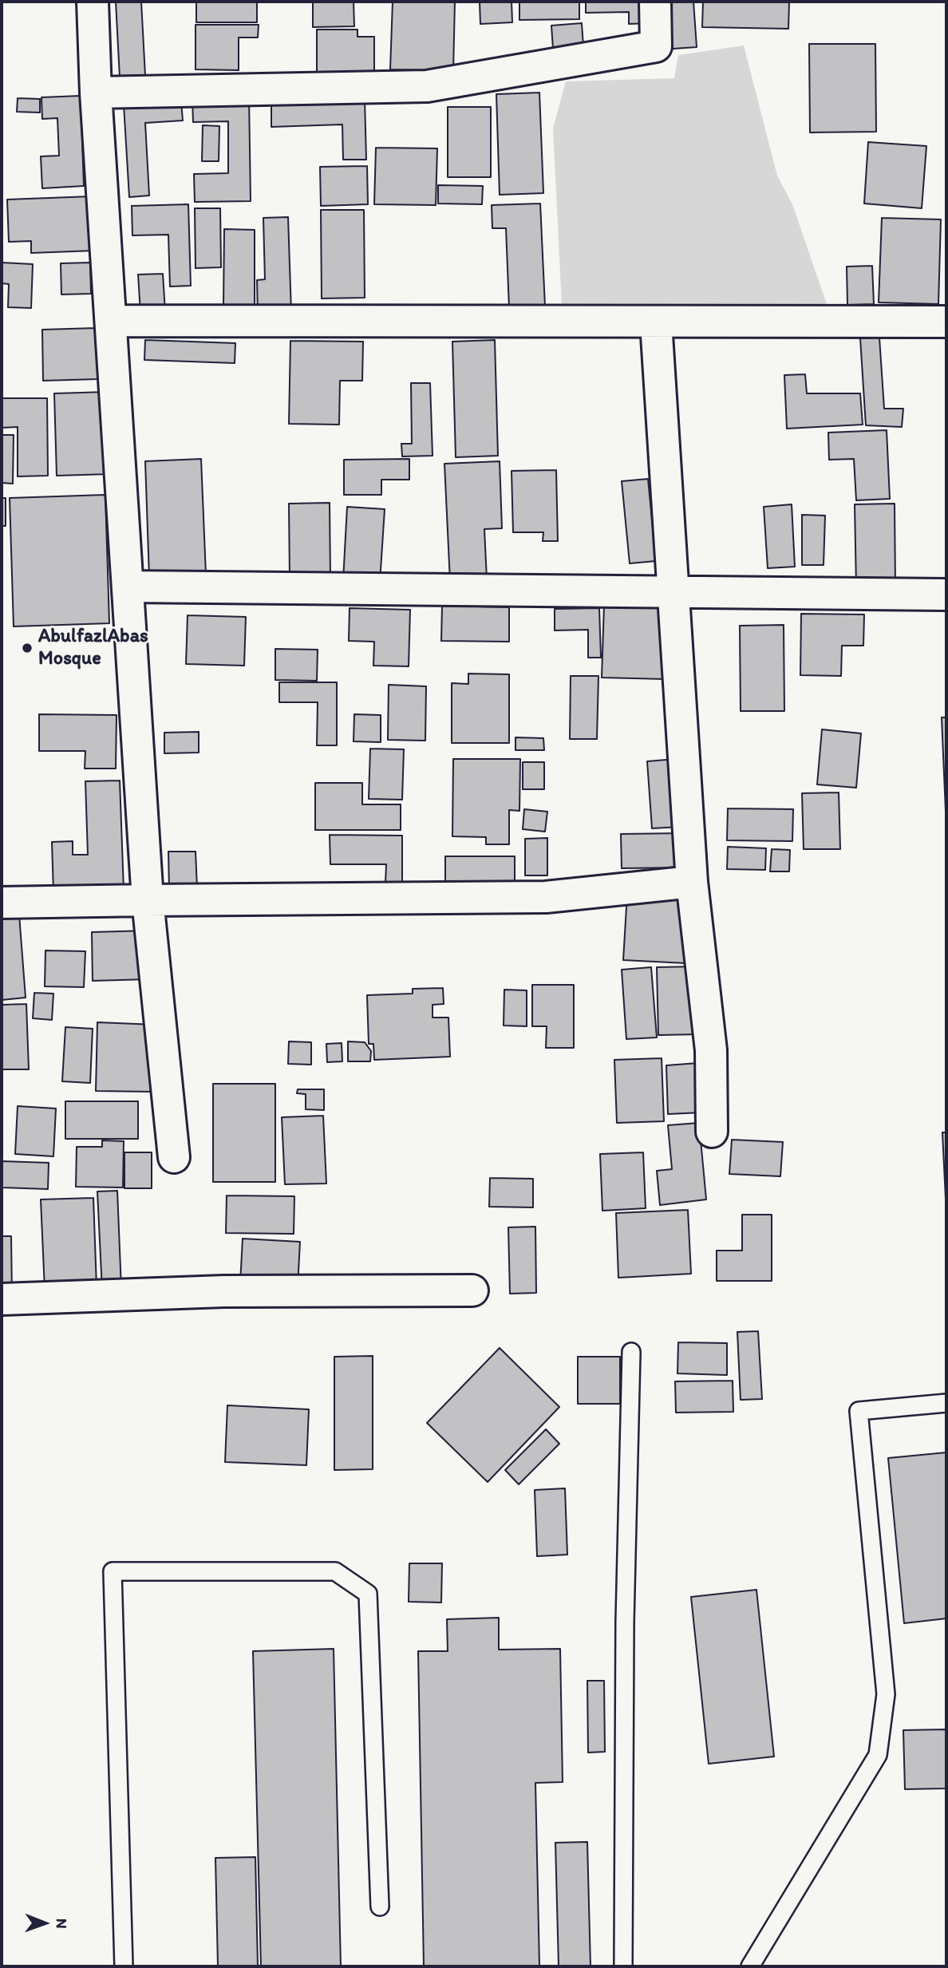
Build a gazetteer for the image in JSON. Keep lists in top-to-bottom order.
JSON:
{
  "places": ["AbulfazlAbas Mosque"],
  "north": "right"
}
